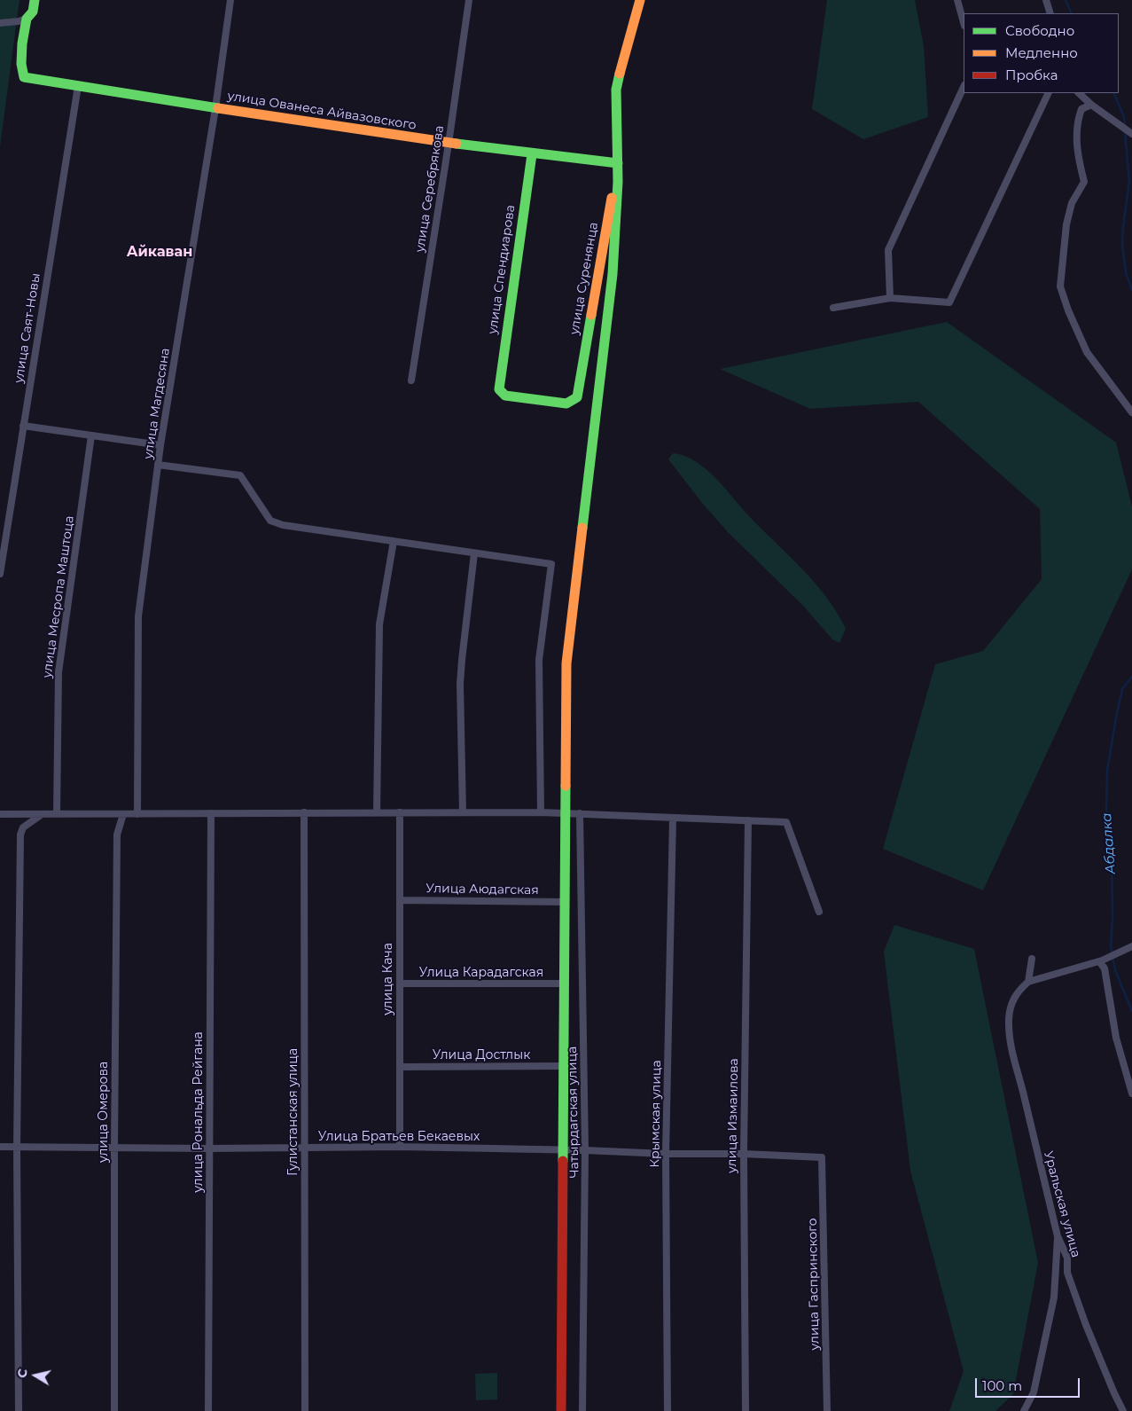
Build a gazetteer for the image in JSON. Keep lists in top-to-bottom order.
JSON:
{
  "streets": {
    "main road": ["улица Ованеса Айвазовского", "улица Спендиарова", "улица Суренянца"],
    "street": [
      "улица Серебрякова",
      "улица Саят-Новы",
      "улица Магдесяна",
      "улица Месропа Маштоца",
      "Улица Аюдагская",
      "Улица Карадагская",
      "улица Кача",
      "Улица Достлык",
      "улица Омерова",
      "улица Рональда Рейгана",
      "Гулистанская улица",
      "Чатырдагская улица",
      "Крымская улица",
      "улица Измаилова",
      "Улица Братьев Бекаевых",
      "Уральская улица",
      "улица Гаспринского"
    ]
  },
  "crossings": [
    ["улица Ованеса Айвазовского", "улица Серебрякова"],
    ["улица Ованеса Айвазовского", "улица Спендиарова"],
    ["улица Ованеса Айвазовского", "улица Суренянца"],
    ["улица Ованеса Айвазовского", "улица Саят-Новы"],
    ["улица Ованеса Айвазовского", "улица Магдесяна"],
    ["улица Спендиарова", "улица Суренянца"],
    ["Улица Аюдагская", "улица Кача"],
    ["Улица Карадагская", "улица Кача"],
    ["улица Кача", "Улица Достлык"],
    ["улица Кача", "Улица Братьев Бекаевых"],
    ["улица Омерова", "Улица Братьев Бекаевых"],
    ["улица Рональда Рейгана", "Улица Братьев Бекаевых"],
    ["Гулистанская улица", "Улица Братьев Бекаевых"],
    ["Чатырдагская улица", "Улица Братьев Бекаевых"],
    ["Крымская улица", "Улица Братьев Бекаевых"],
    ["улица Измаилова", "Улица Братьев Бекаевых"],
    ["Улица Братьев Бекаевых", "улица Гаспринского"]
  ],
  "districts": ["Айкаван"],
  "water": ["Абдалка"],
  "legend": ["Свободно", "Медленно", "Пробка"],
  "scale_bar": "100 m",
  "north": "left"
}
